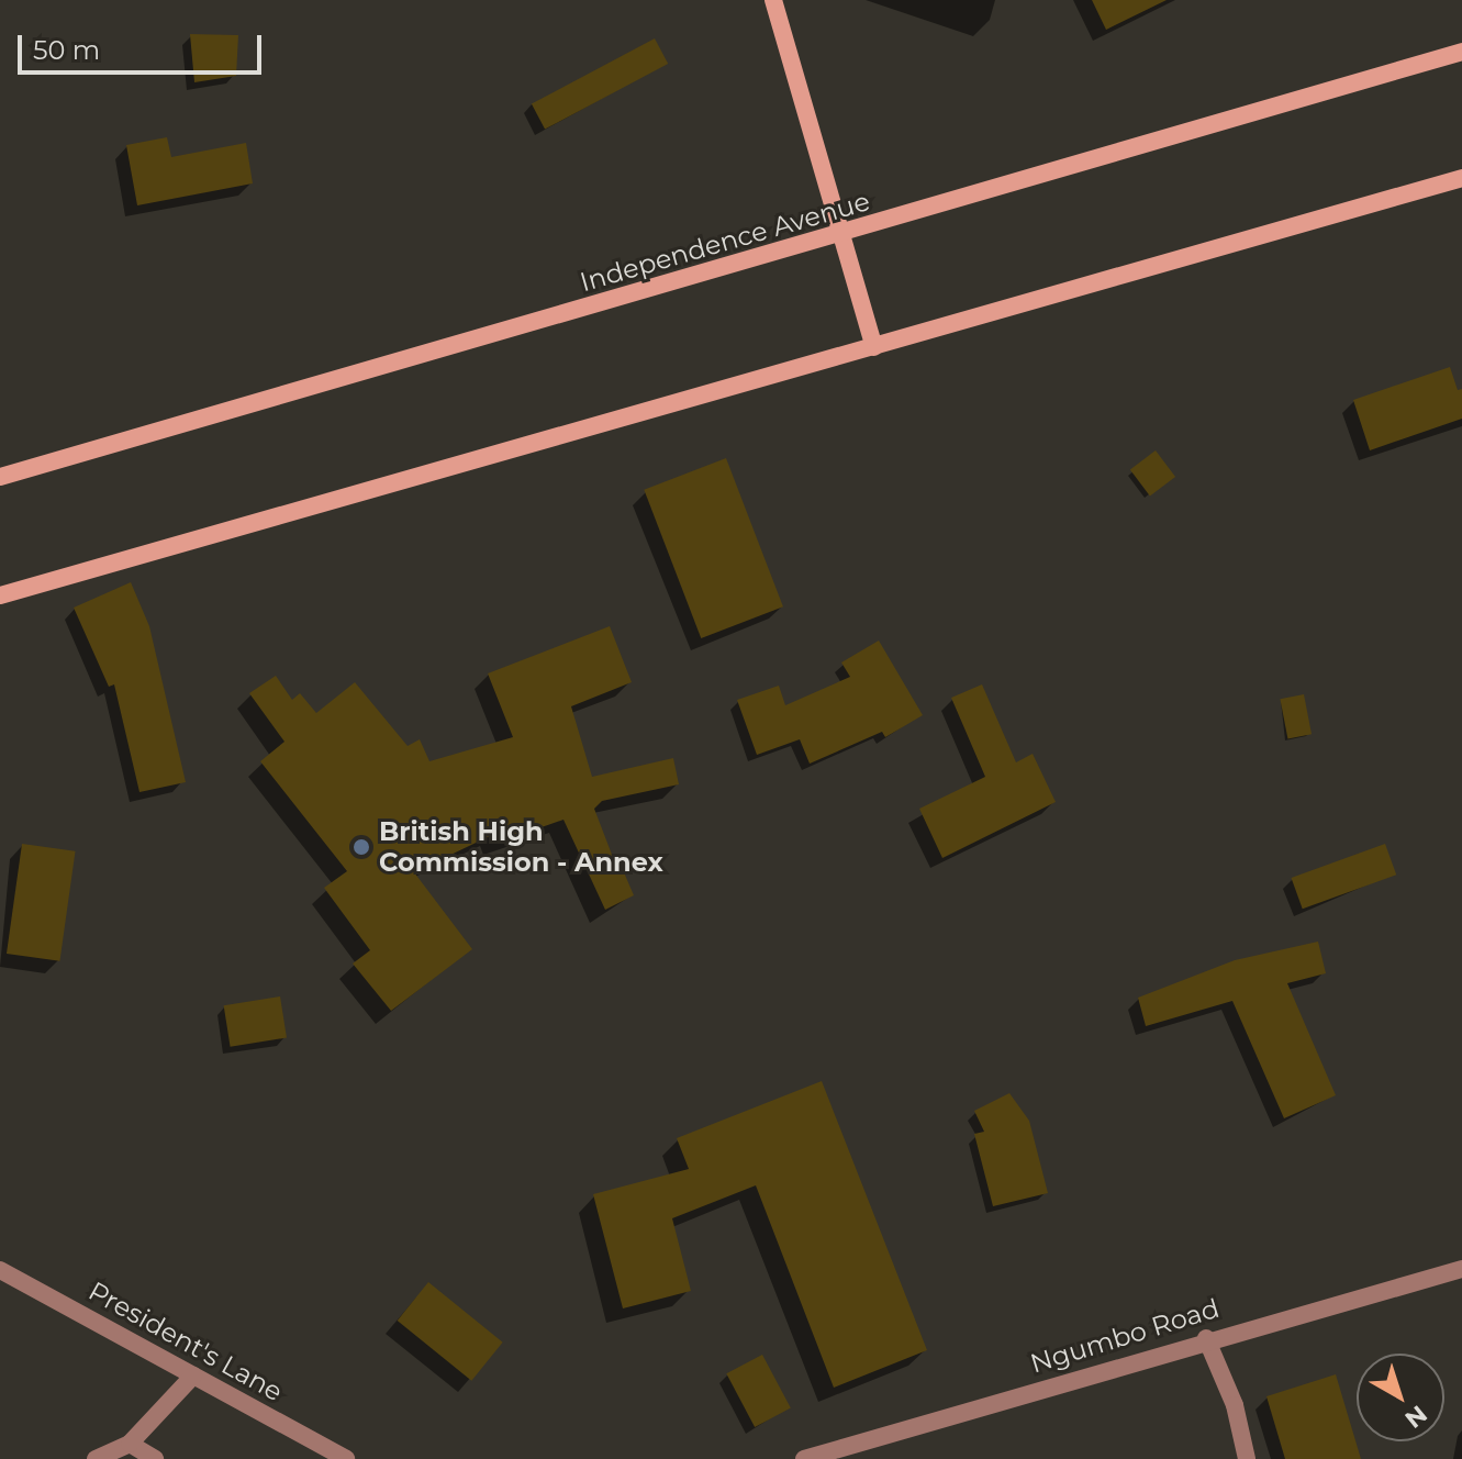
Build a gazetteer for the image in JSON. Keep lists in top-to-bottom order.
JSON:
{
  "streets": {
    "main road": ["Independence Avenue"],
    "street": ["Ngumbo Road", "President's Lane"]
  },
  "places": ["British High Commission - Annex"],
  "scale_bar": "50 m",
  "north": "bottom right"
}
